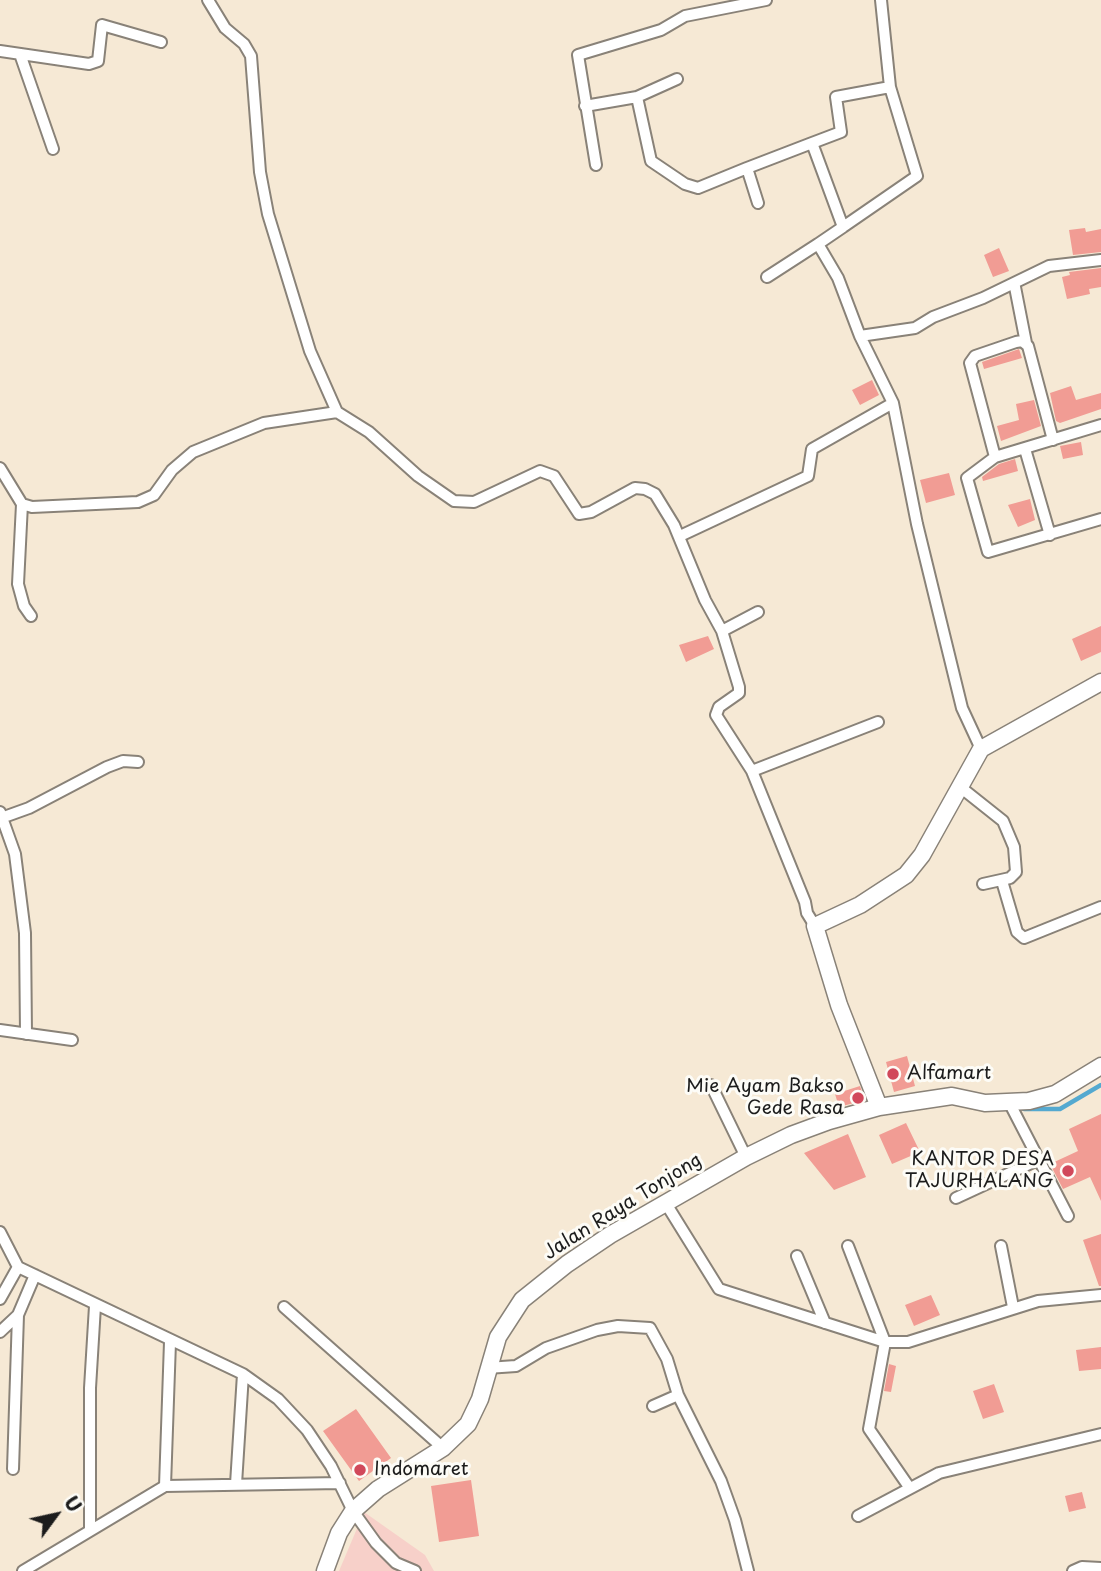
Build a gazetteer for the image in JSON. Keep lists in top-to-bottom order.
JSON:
{
  "streets": {
    "main road": ["Jalan Raya Tonjong"]
  },
  "places": [
    "Alfamart",
    "Mie Ayam Bakso Gede Rasa",
    "KANTOR DESA TAJURHALANG",
    "Indomaret"
  ],
  "north": "top right"
}
